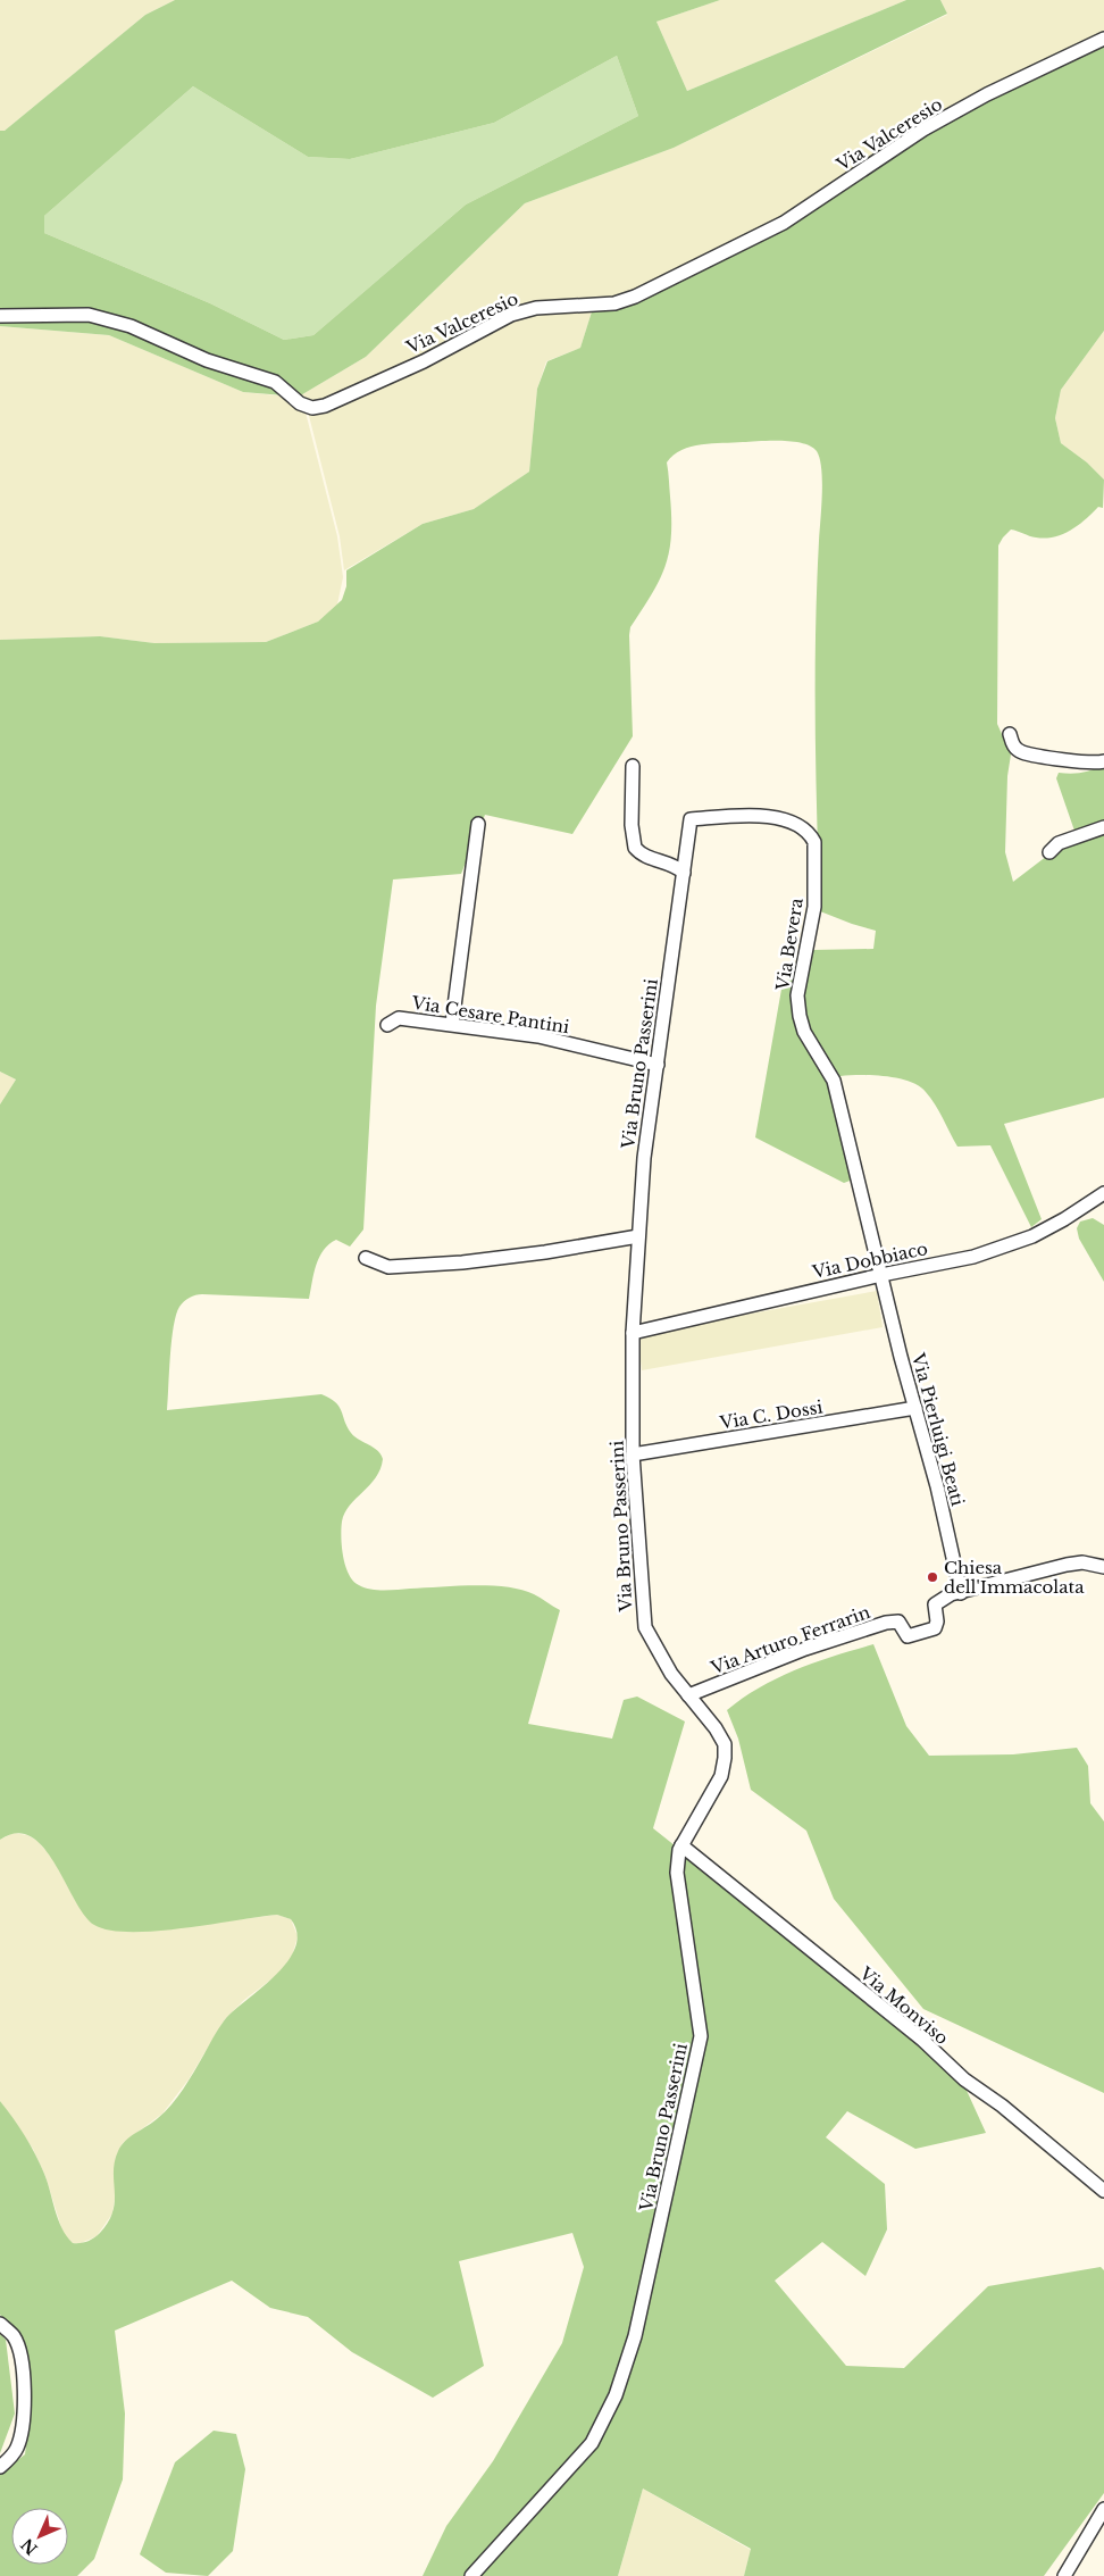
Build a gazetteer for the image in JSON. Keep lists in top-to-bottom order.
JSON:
{
  "streets": {
    "street": [
      "Via Valceresio",
      "Via Bevera",
      "Via Cesare Pantini",
      "Via Bruno Passerini",
      "Via Dobbiaco",
      "Via C. Dossi",
      "Via Pierluigi Beati",
      "Via Arturo Ferrarin",
      "Via Monviso"
    ]
  },
  "crossings": [
    ["Via Bevera", "Via Bruno Passerini"],
    ["Via Bevera", "Via Dobbiaco"],
    ["Via Bevera", "Via Pierluigi Beati"],
    ["Via Cesare Pantini", "Via Bruno Passerini"],
    ["Via Bruno Passerini", "Via Dobbiaco"],
    ["Via Bruno Passerini", "Via C. Dossi"],
    ["Via Bruno Passerini", "Via Arturo Ferrarin"],
    ["Via Bruno Passerini", "Via Monviso"],
    ["Via Dobbiaco", "Via Pierluigi Beati"],
    ["Via C. Dossi", "Via Pierluigi Beati"],
    ["Via Pierluigi Beati", "Via Arturo Ferrarin"]
  ],
  "places": ["Chiesa dell'Immacolata"],
  "north": "bottom left"
}
